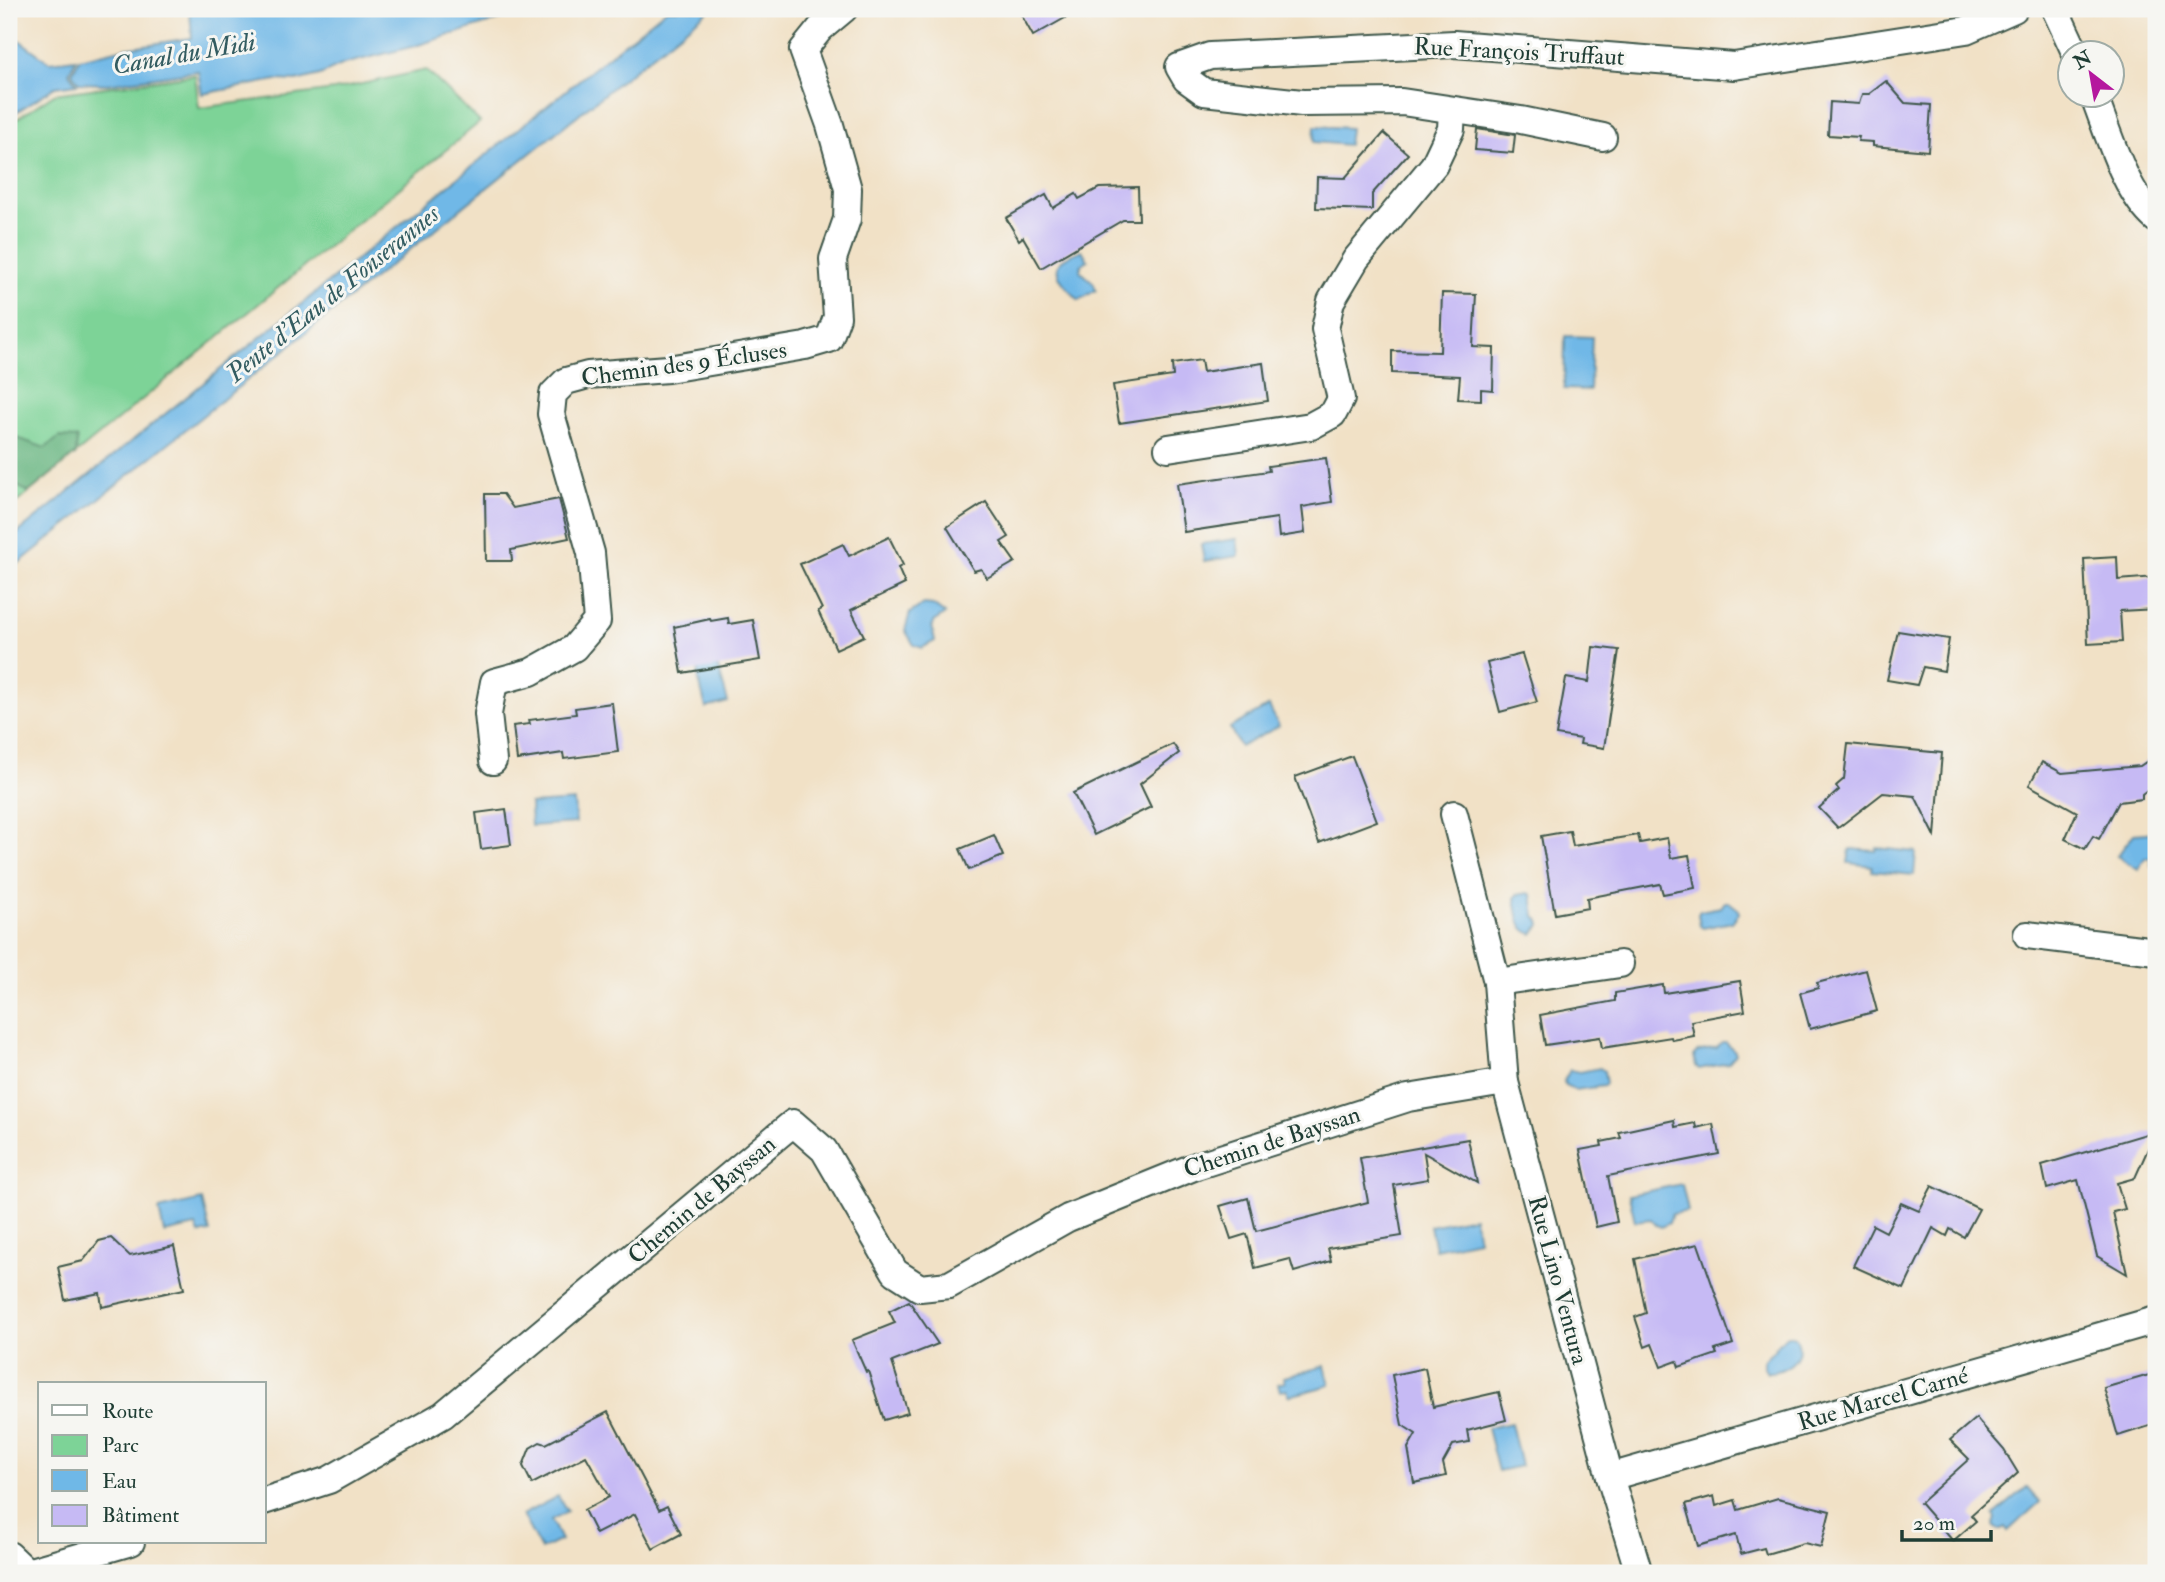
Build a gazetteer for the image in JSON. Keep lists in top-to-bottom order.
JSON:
{
  "streets": {
    "street": [
      "Rue François Truffaut",
      "Chemin des 9 Écluses",
      "Chemin de Bayssan",
      "Rue Lino Ventura",
      "Rue Marcel Carné"
    ]
  },
  "crossings": [
    ["Chemin de Bayssan", "Rue Lino Ventura"],
    ["Rue Lino Ventura", "Rue Marcel Carné"]
  ],
  "water": ["Canal du Midi", "Pente d'Eau de Fonserannes"],
  "legend": [
    "Route",
    "Parc",
    "Eau",
    "Bâtiment"
  ],
  "scale_bar": "20 m",
  "north": "top left"
}
